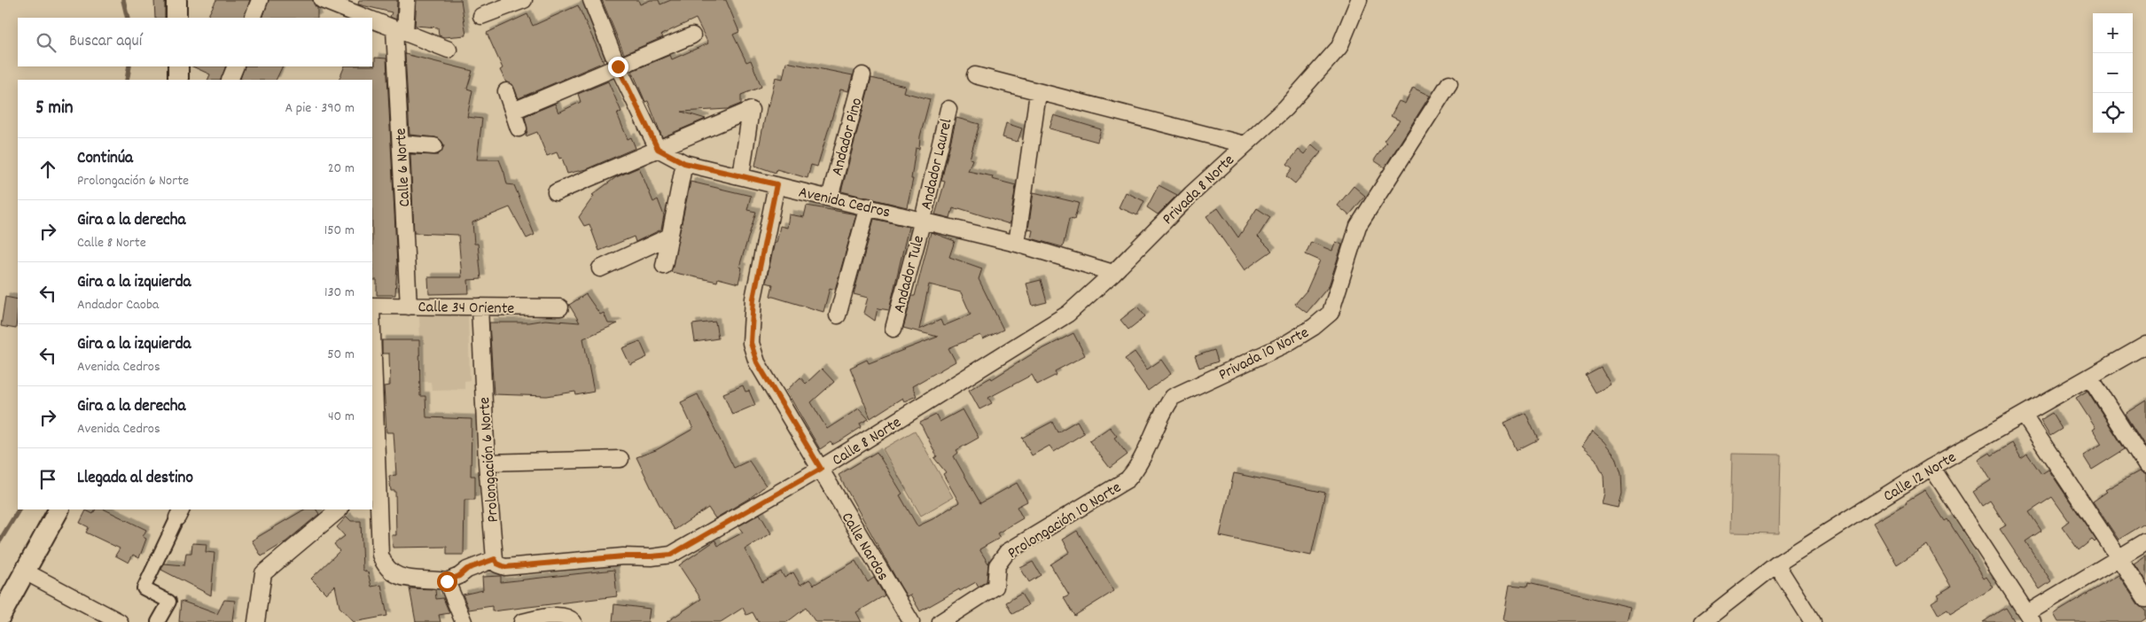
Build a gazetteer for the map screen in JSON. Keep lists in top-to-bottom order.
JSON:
{
  "streets": {
    "street": [
      "Andador Pino",
      "Andador Laurel",
      "Calle 6 Norte",
      "Privada 8 Norte",
      "Avenida Cedros",
      "Andador Tule",
      "Calle 34 Oriente",
      "Privada 10 Norte",
      "Calle 8 Norte",
      "Prolongación 6 Norte",
      "Calle 12 Norte",
      "Prolongación 10 Norte",
      "Calle Nardos"
    ]
  },
  "crossings": [
    ["Andador Pino", "Avenida Cedros"],
    ["Andador Laurel", "Avenida Cedros"],
    ["Andador Laurel", "Andador Tule"],
    ["Calle 6 Norte", "Calle 34 Oriente"],
    ["Privada 8 Norte", "Avenida Cedros"],
    ["Privada 8 Norte", "Calle 8 Norte"],
    ["Avenida Cedros", "Andador Tule"],
    ["Avenida Cedros", "Calle 8 Norte"],
    ["Avenida Cedros", "Calle Nardos"],
    ["Calle 34 Oriente", "Prolongación 6 Norte"],
    ["Privada 10 Norte", "Prolongación 10 Norte"],
    ["Calle 8 Norte", "Prolongación 6 Norte"],
    ["Calle 8 Norte", "Calle Nardos"]
  ],
  "page": {
    "map_buttons": ["+", "−"],
    "search": "Buscar aquí",
    "heading": ["5 min", "A pie · 390 m"],
    "list": [
      ["Continúa", "Prolongación 6 Norte", "20 m"],
      ["Gira a la derecha", "Calle 8 Norte", "150 m"],
      ["Gira a la izquierda", "Andador Caoba", "130 m"],
      ["Gira a la izquierda", "Avenida Cedros", "50 m"],
      ["Gira a la derecha", "Avenida Cedros", "40 m"],
      "Llegada al destino"
    ]
  }
}
